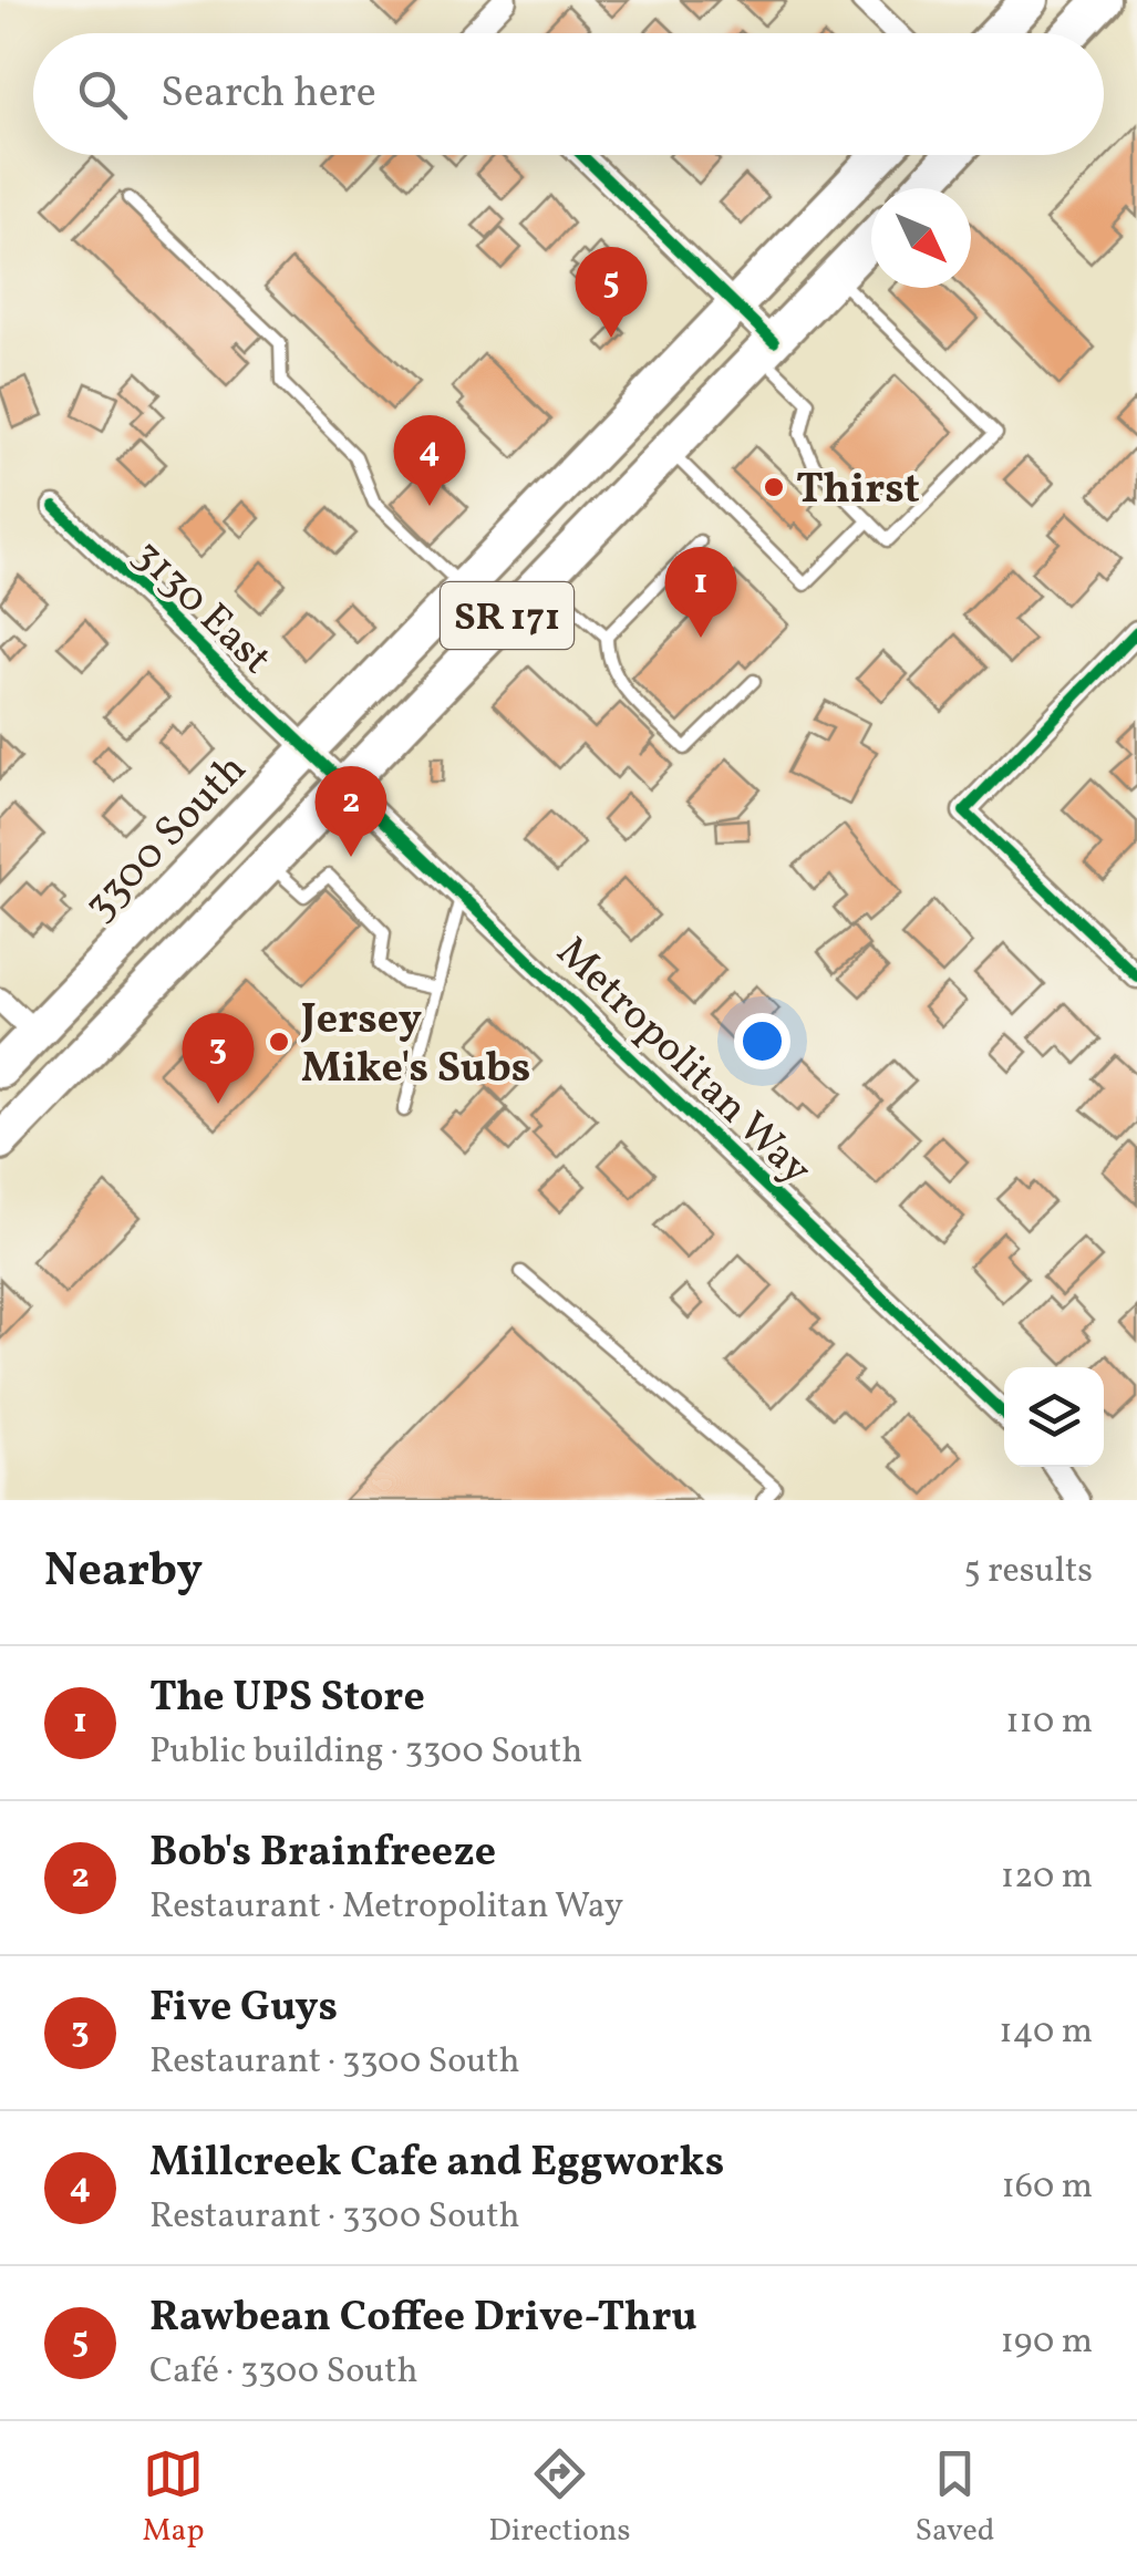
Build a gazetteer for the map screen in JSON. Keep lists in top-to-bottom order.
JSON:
{
  "streets": {
    "main road": ["SR 171", "3300 South"],
    "street": ["3130 East", "Metropolitan Way"]
  },
  "crossings": [
    ["3130 East", "3300 South"],
    ["3130 East", "Metropolitan Way"],
    ["3300 South", "Metropolitan Way"]
  ],
  "places": ["Thirst", "Jersey Mike's Subs"],
  "north": "bottom right",
  "page": {
    "search": "Search here",
    "pins": [
      "5",
      "4",
      "1",
      "2",
      "3"
    ],
    "heading": ["Nearby", "5 results"],
    "list": [
      {
        "mark": "1",
        "name": "The UPS Store",
        "note": "Public building · 3300 South",
        "value": "110 m"
      },
      {
        "mark": "2",
        "name": "Bob's Brainfreeze",
        "note": "Restaurant · Metropolitan Way",
        "value": "120 m"
      },
      {
        "mark": "3",
        "name": "Five Guys",
        "note": "Restaurant · 3300 South",
        "value": "140 m"
      },
      {
        "mark": "4",
        "name": "Millcreek Cafe and Eggworks",
        "note": "Restaurant · 3300 South",
        "value": "160 m"
      },
      {
        "mark": "5",
        "name": "Rawbean Coffee Drive-Thru",
        "note": "Café · 3300 South",
        "value": "190 m"
      }
    ],
    "nav": ["Map", "Directions", "Saved"]
  }
}
